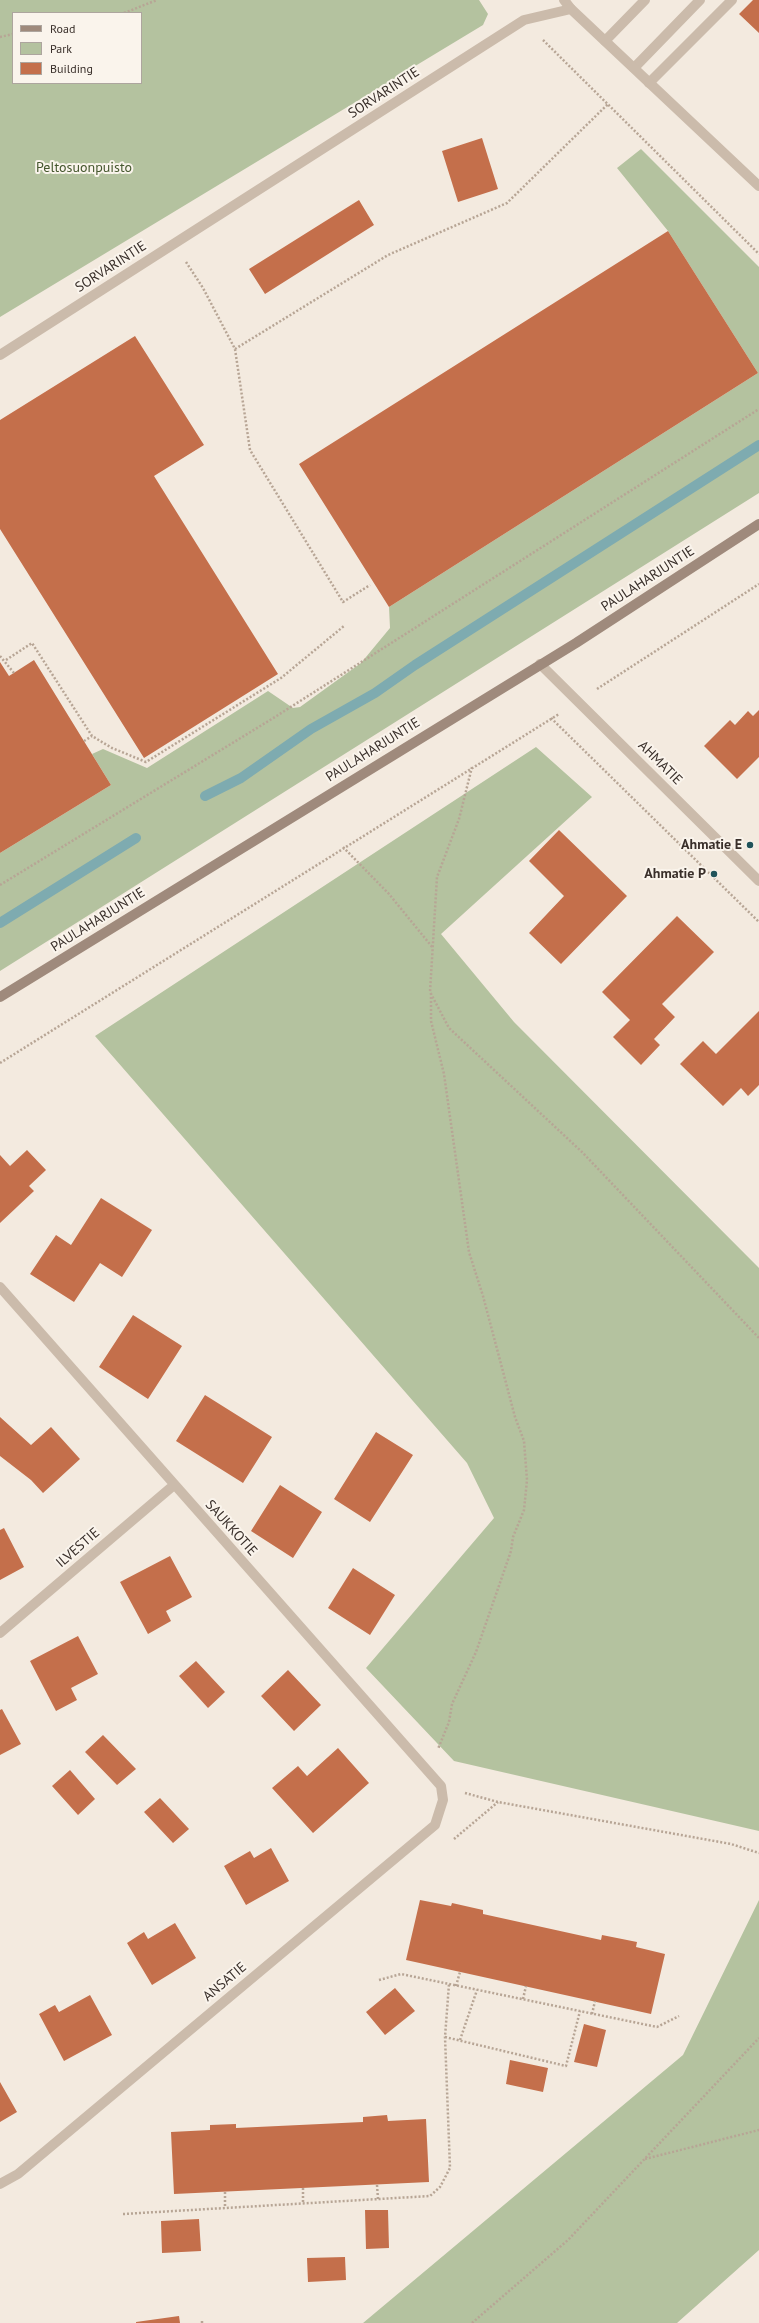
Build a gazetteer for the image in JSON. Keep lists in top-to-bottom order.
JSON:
{
  "streets": {
    "street": [
      "SORVARINTIE",
      "PAULAHARJUNTIE",
      "AHMATIE",
      "SAUKKOTIE",
      "ILVESTIE",
      "ANSATIE"
    ]
  },
  "crossings": [
    ["PAULAHARJUNTIE", "AHMATIE"],
    ["SAUKKOTIE", "ILVESTIE"],
    ["SAUKKOTIE", "ANSATIE"]
  ],
  "parks": ["Peltosuonpuisto"],
  "places": ["Ahmatie E", "Ahmatie P"],
  "legend": ["Road", "Park", "Building"]
}
